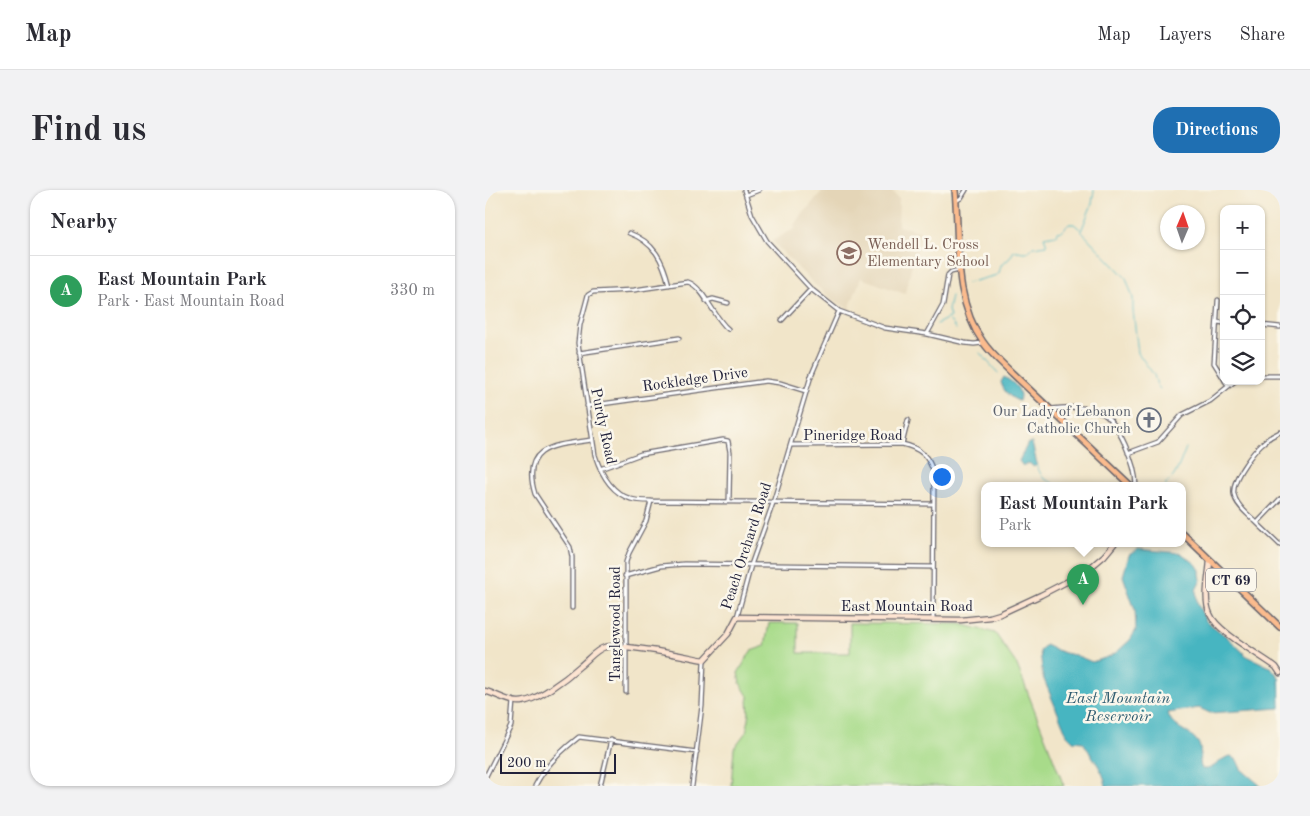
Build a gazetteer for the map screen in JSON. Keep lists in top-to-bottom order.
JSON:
{
  "streets": {
    "main road": ["CT 69"],
    "street": [
      "Rockledge Drive",
      "Purdy Road",
      "Pineridge Road",
      "Peach Orchard Road",
      "East Mountain Road",
      "Tanglewood Road"
    ]
  },
  "crossings": [
    ["Rockledge Drive", "Purdy Road"],
    ["Rockledge Drive", "Peach Orchard Road"],
    ["Purdy Road", "Pineridge Road"],
    ["Purdy Road", "Peach Orchard Road"],
    ["Purdy Road", "Tanglewood Road"],
    ["Pineridge Road", "Peach Orchard Road"],
    ["Pineridge Road", "East Mountain Road"],
    ["Peach Orchard Road", "East Mountain Road"]
  ],
  "water": ["East Mountain Reservoir"],
  "places": {
    "school or university": ["Wendell L. Cross Elementary School"],
    "church": ["Our Lady of Lebanon Catholic Church"]
  },
  "scale_bar": "200 m",
  "north": "top",
  "page": {
    "header": "Map",
    "nav": ["Map", "Layers", "Share"],
    "buttons": "Directions",
    "title": "Find us",
    "heading": "Nearby",
    "map_buttons": ["+", "−"],
    "list": [
      {
        "mark": "A",
        "name": "East Mountain Park",
        "note": "Park · East Mountain Road",
        "value": "330 m"
      }
    ],
    "popup": ["East Mountain Park", "Park"],
    "pins": "A",
    "scale": "200 m"
  }
}
